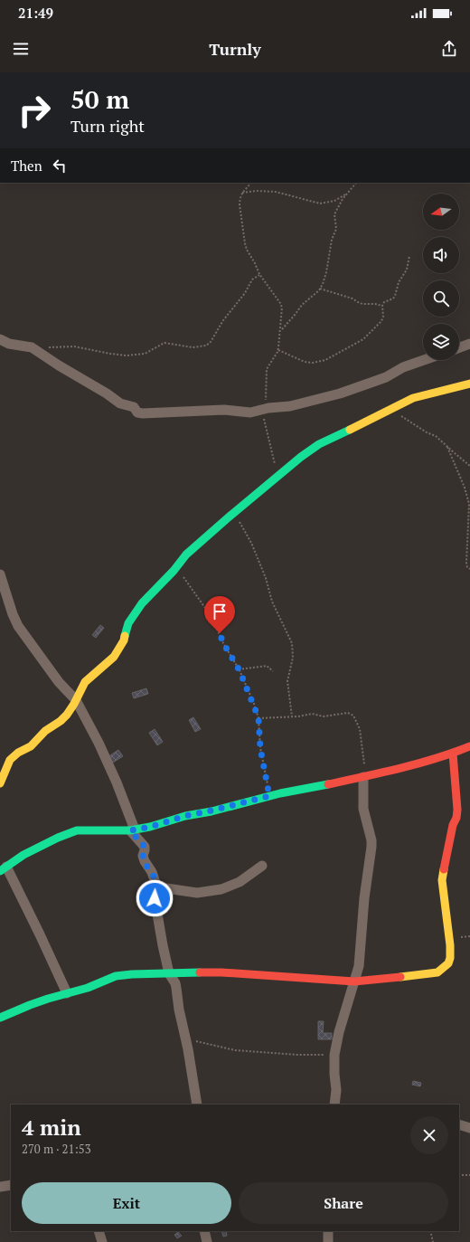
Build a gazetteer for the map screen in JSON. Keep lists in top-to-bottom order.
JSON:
{
  "north": "left",
  "page": {
    "status": "21:49",
    "header": "Turnly",
    "turn": ["50 m", "Turn right"],
    "then": "Then",
    "heading": ["4 min", "270 m · 21:53"],
    "buttons": ["Exit", "Share"]
  }
}
